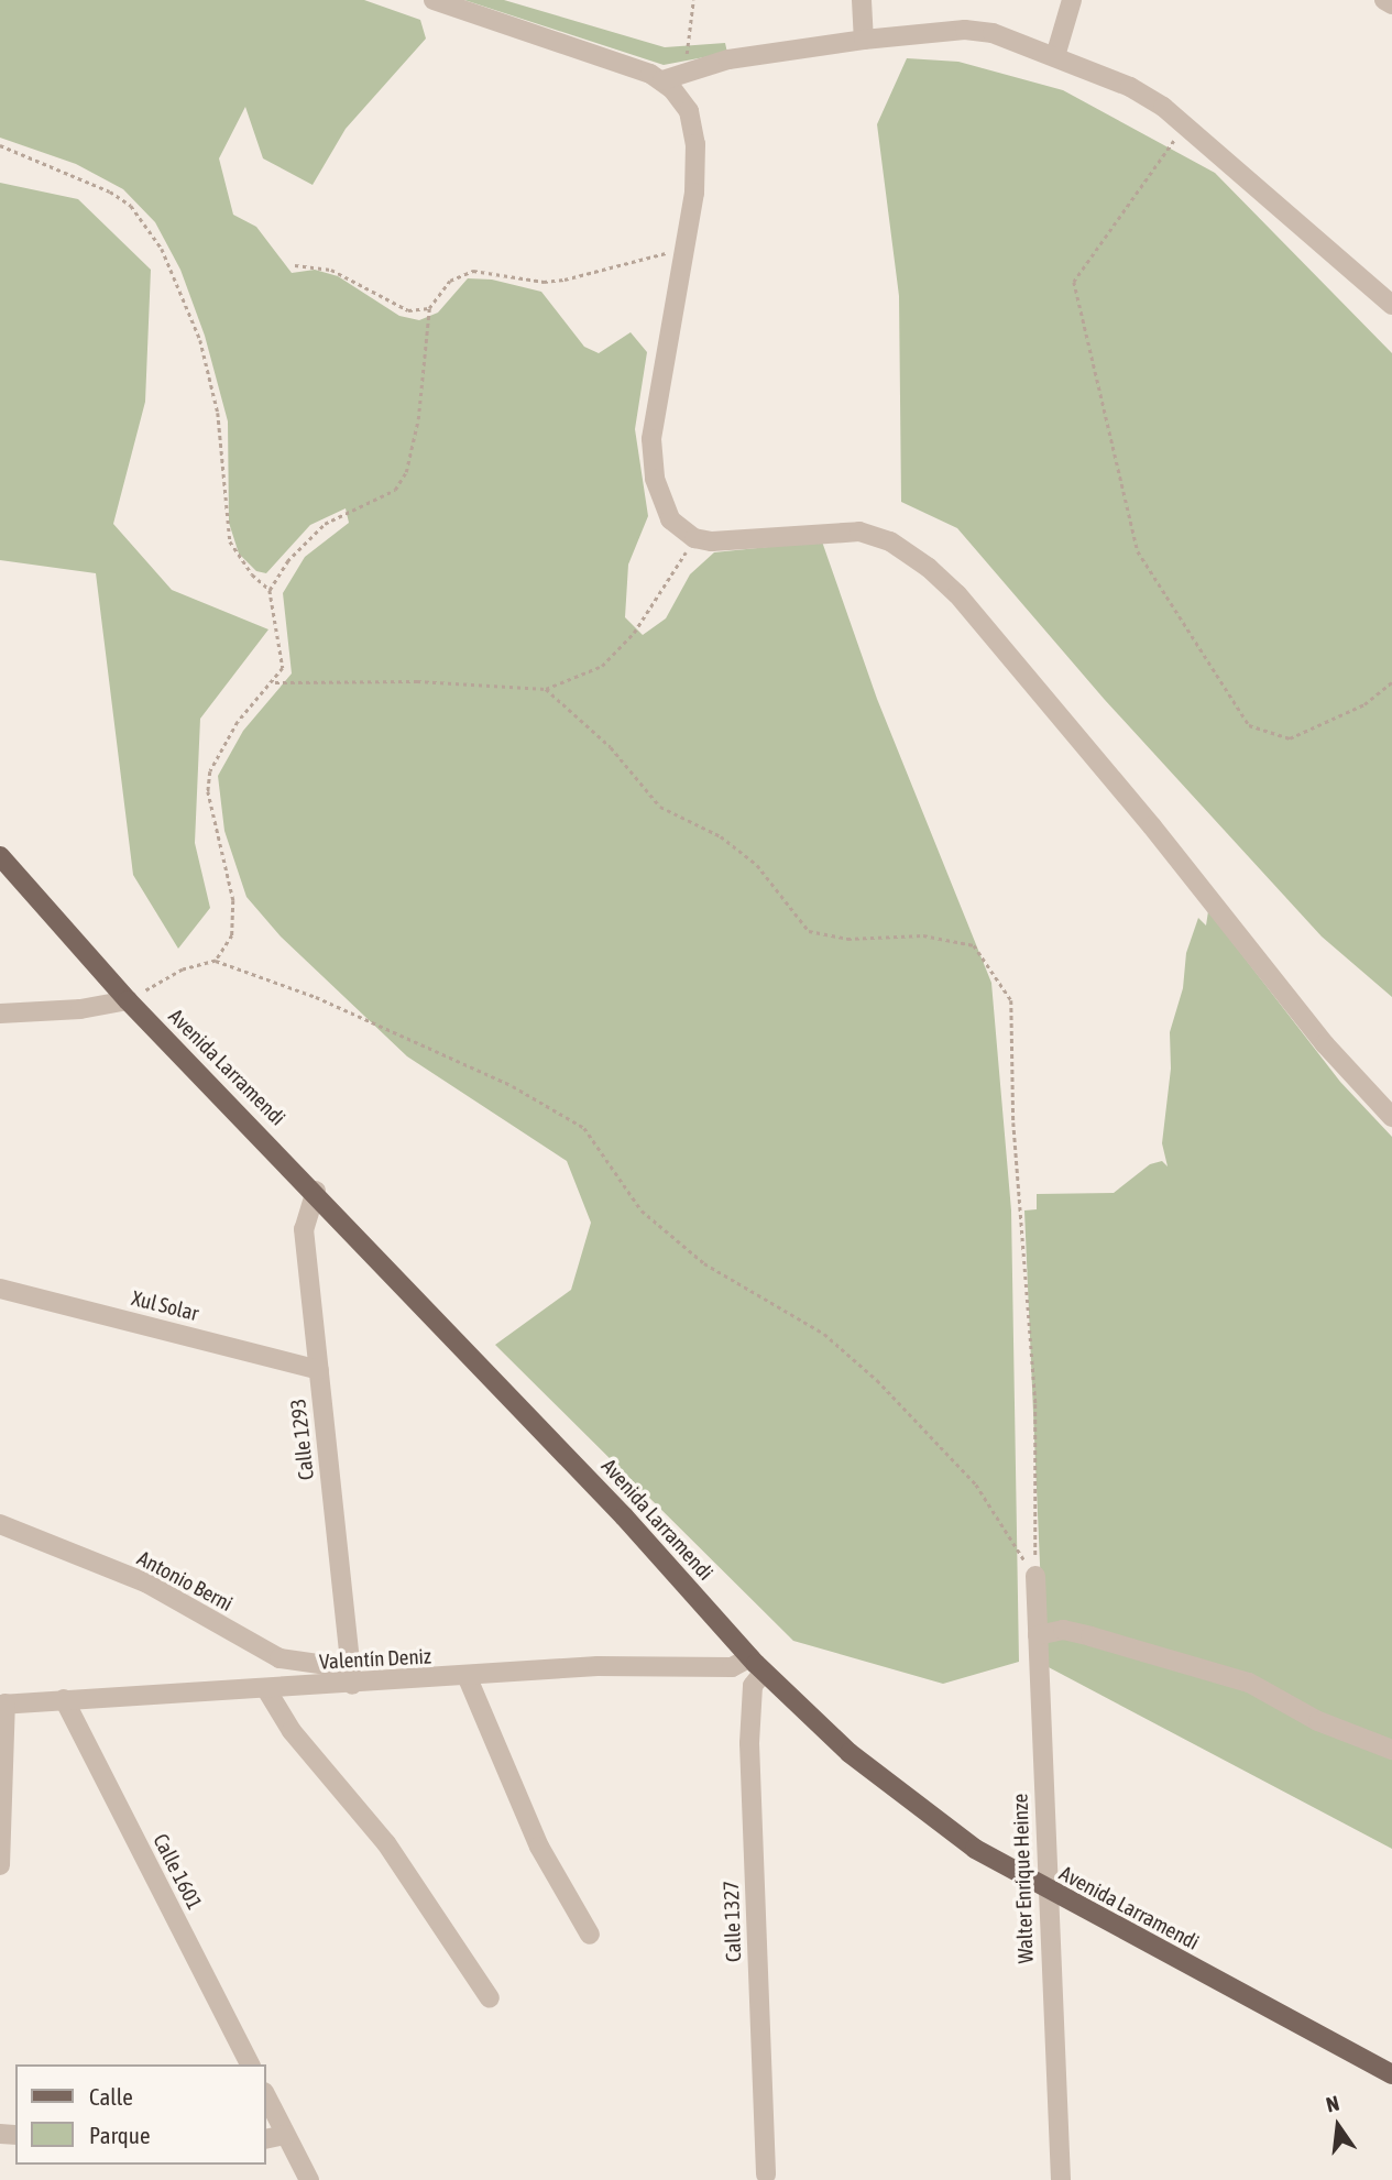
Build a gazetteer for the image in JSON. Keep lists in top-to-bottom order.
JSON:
{
  "streets": {
    "main road": ["Avenida Larramendi"],
    "street": [
      "Xul Solar",
      "Calle 1293",
      "Antonio Berni",
      "Valentín Deniz",
      "Calle 1601",
      "Walter Enrique Heinze",
      "Calle 1327"
    ]
  },
  "crossings": [
    ["Avenida Larramendi", "Calle 1293"],
    ["Avenida Larramendi", "Valentín Deniz"],
    ["Avenida Larramendi", "Walter Enrique Heinze"],
    ["Avenida Larramendi", "Calle 1327"],
    ["Xul Solar", "Calle 1293"],
    ["Calle 1293", "Antonio Berni"],
    ["Calle 1293", "Valentín Deniz"],
    ["Antonio Berni", "Valentín Deniz"],
    ["Valentín Deniz", "Calle 1601"],
    ["Valentín Deniz", "Calle 1327"]
  ],
  "legend": ["Calle", "Parque"],
  "north": "top"
}
